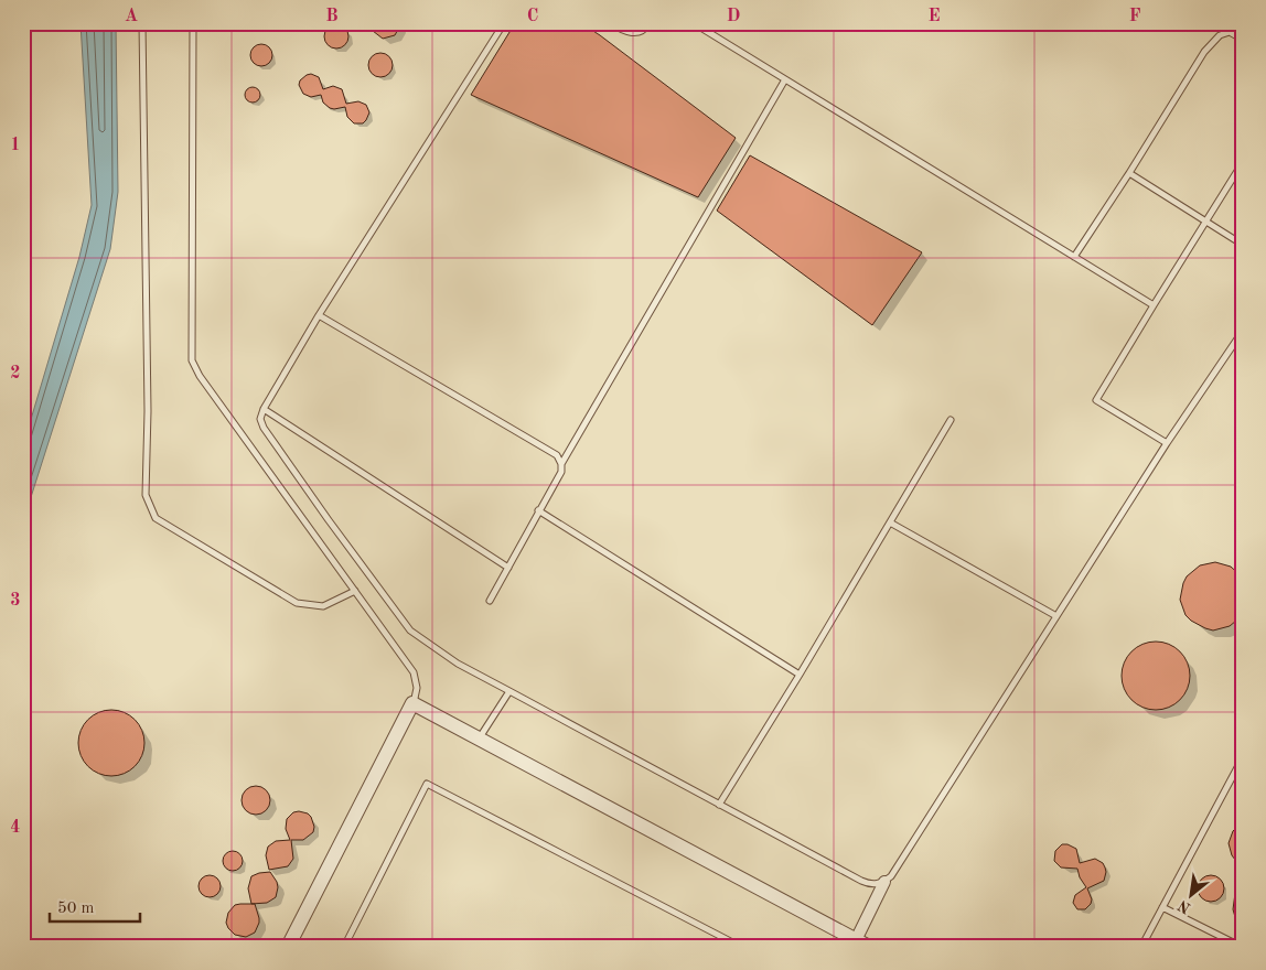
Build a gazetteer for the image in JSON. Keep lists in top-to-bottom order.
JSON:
{
  "scale_bar": "50 m",
  "north": "bottom left",
  "grid": {
    "columns": [
      "A",
      "B",
      "C",
      "D",
      "E",
      "F"
    ],
    "rows": [
      "1",
      "2",
      "3",
      "4"
    ]
  }
}
